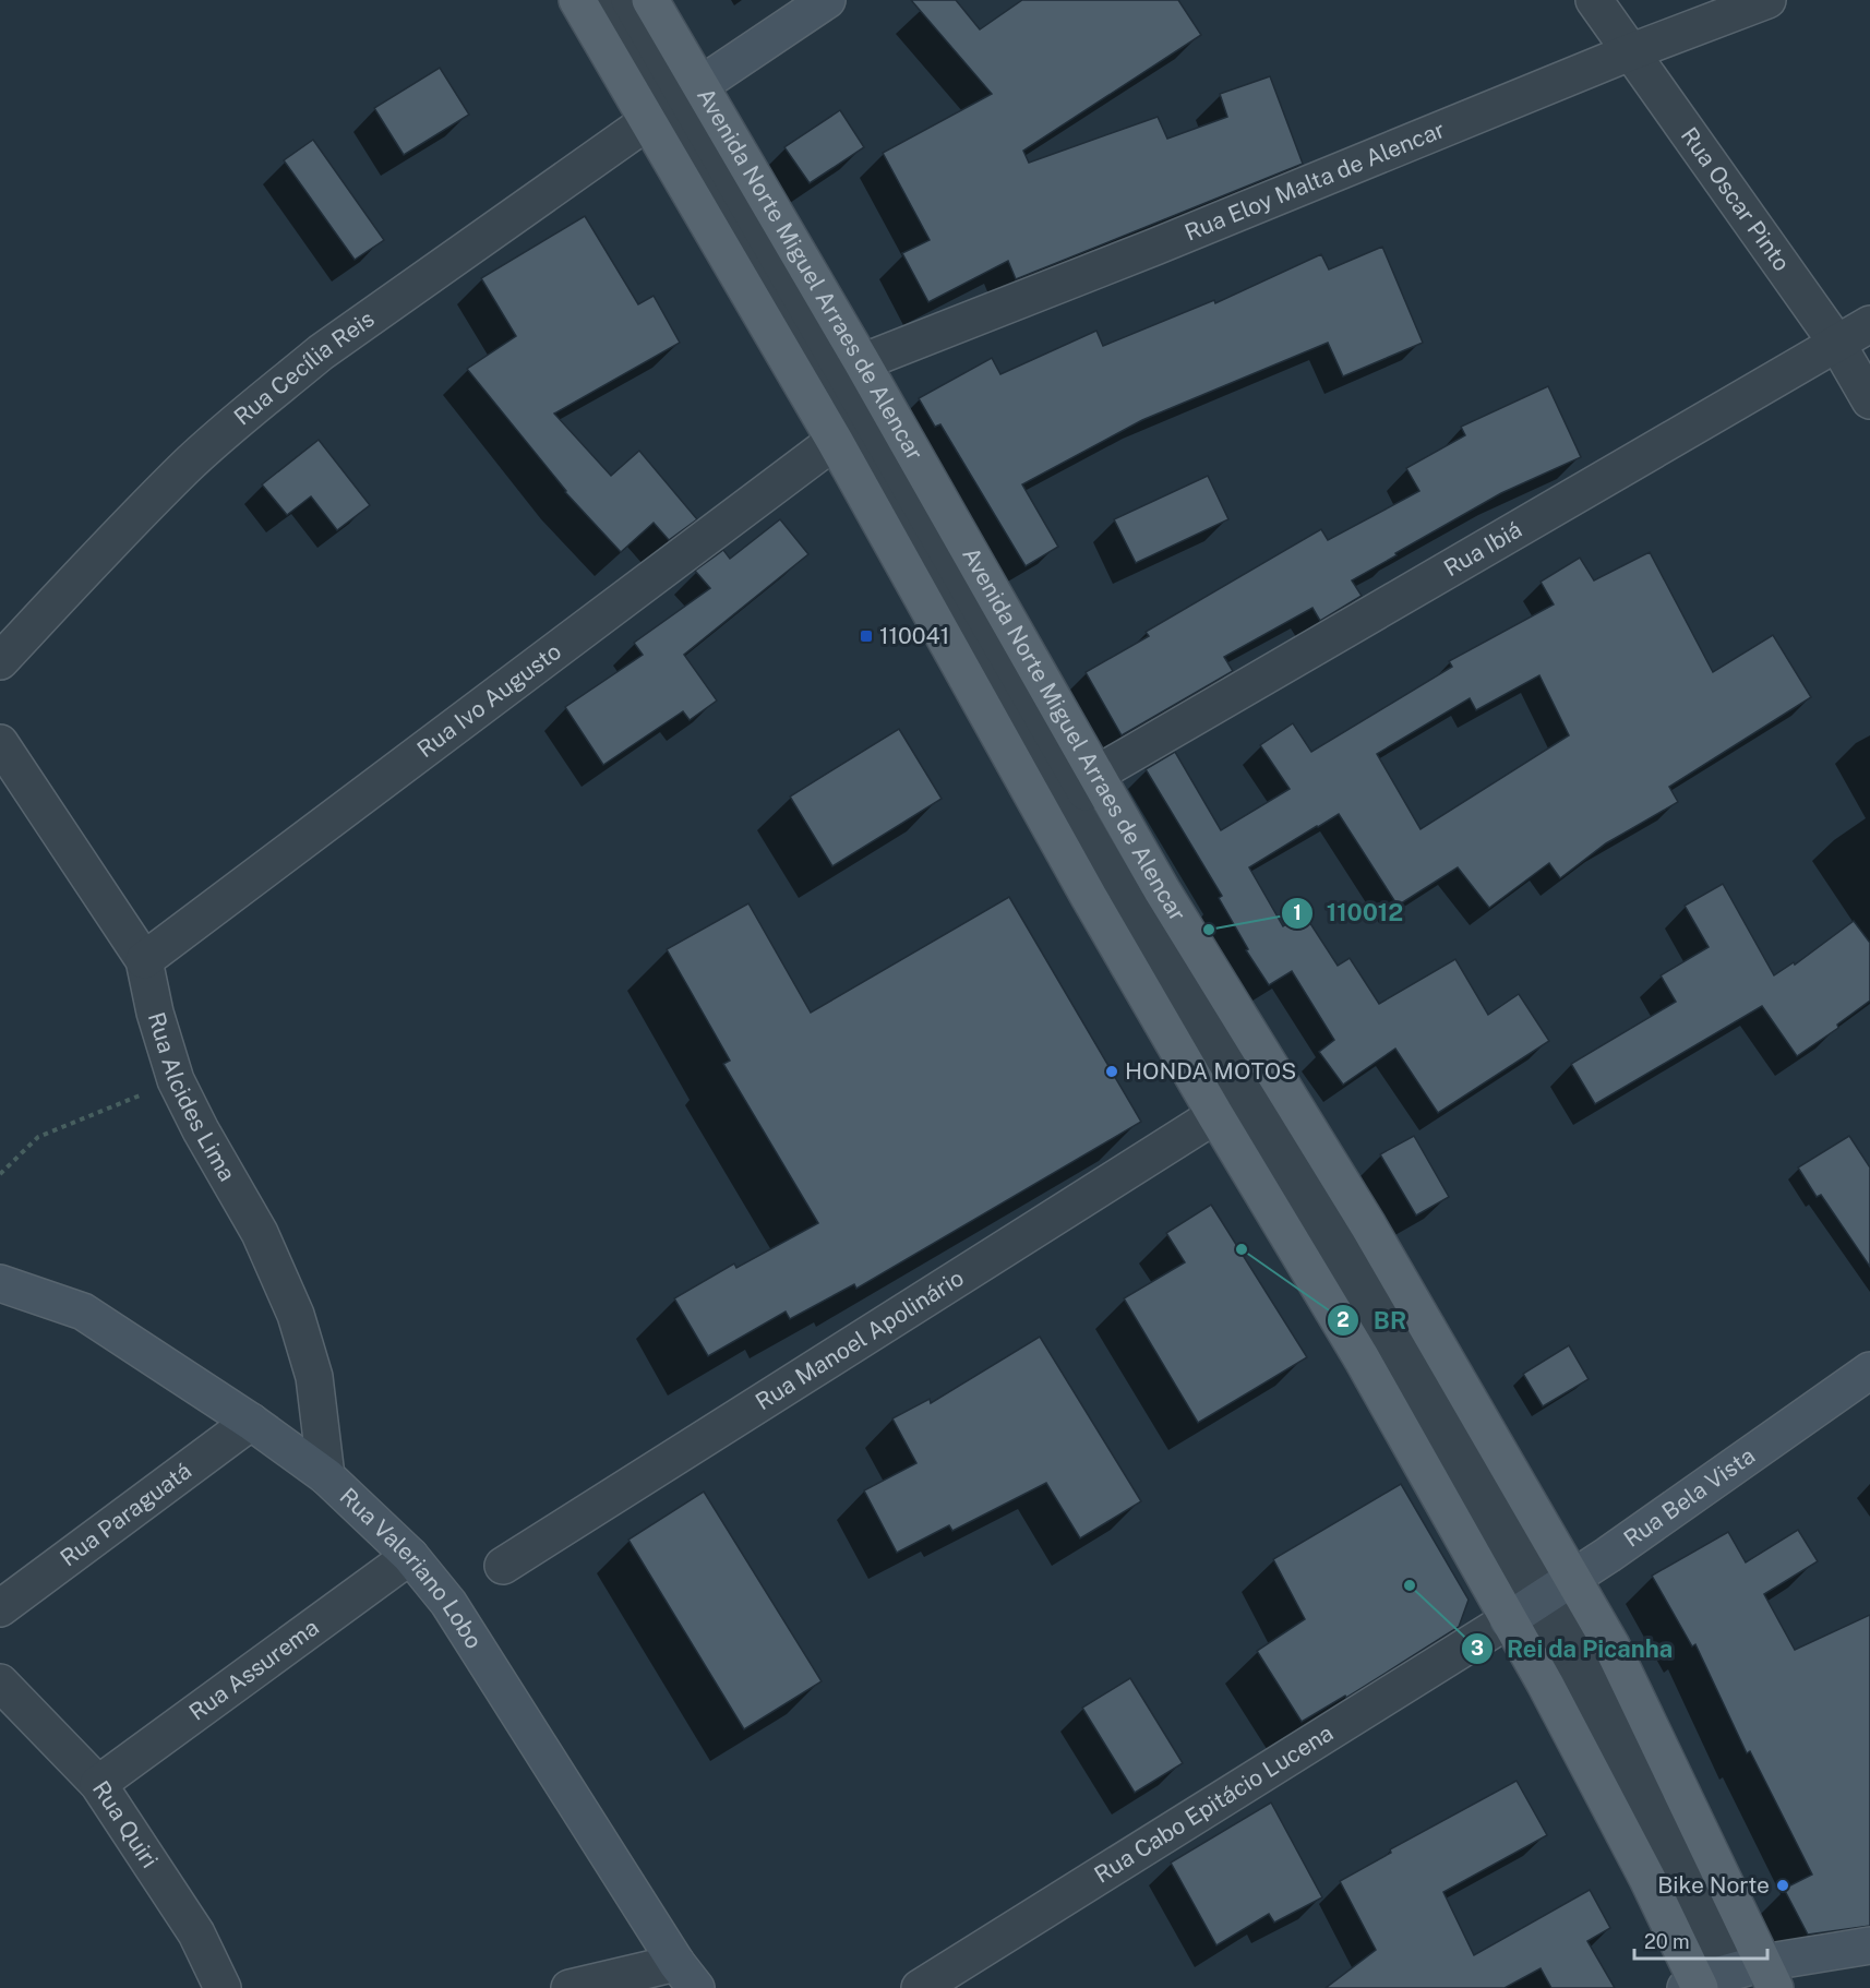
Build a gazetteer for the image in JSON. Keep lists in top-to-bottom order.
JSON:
{
  "streets": {
    "main road": ["Avenida Norte Miguel Arraes de Alencar"],
    "street": [
      "Rua Eloy Malta de Alencar",
      "Rua Oscar Pinto",
      "Rua Cecília Reis",
      "Rua Ibiá",
      "Rua Ivo Augusto",
      "Rua Alcides Lima",
      "Rua Manoel Apolinário",
      "Rua Bela Vista",
      "Rua Paraguatá",
      "Rua Valeriano Lobo",
      "Rua Assurema",
      "Rua Cabo Epitácio Lucena",
      "Rua Quiri"
    ]
  },
  "crossings": [
    ["Rua Eloy Malta de Alencar", "Rua Oscar Pinto"],
    ["Rua Eloy Malta de Alencar", "Avenida Norte Miguel Arraes de Alencar"],
    ["Rua Oscar Pinto", "Rua Ibiá"],
    ["Avenida Norte Miguel Arraes de Alencar", "Rua Ibiá"],
    ["Avenida Norte Miguel Arraes de Alencar", "Rua Bela Vista"],
    ["Rua Ivo Augusto", "Rua Alcides Lima"],
    ["Rua Alcides Lima", "Rua Valeriano Lobo"],
    ["Rua Bela Vista", "Rua Cabo Epitácio Lucena"],
    ["Rua Paraguatá", "Rua Valeriano Lobo"],
    ["Rua Valeriano Lobo", "Rua Assurema"],
    ["Rua Assurema", "Rua Quiri"]
  ],
  "places": {
    "transit": ["110041"],
    "other": [
      "110012",
      "HONDA MOTOS",
      "BR",
      "Rei da Picanha",
      "Bike Norte"
    ]
  },
  "scale_bar": "20 m"
}
